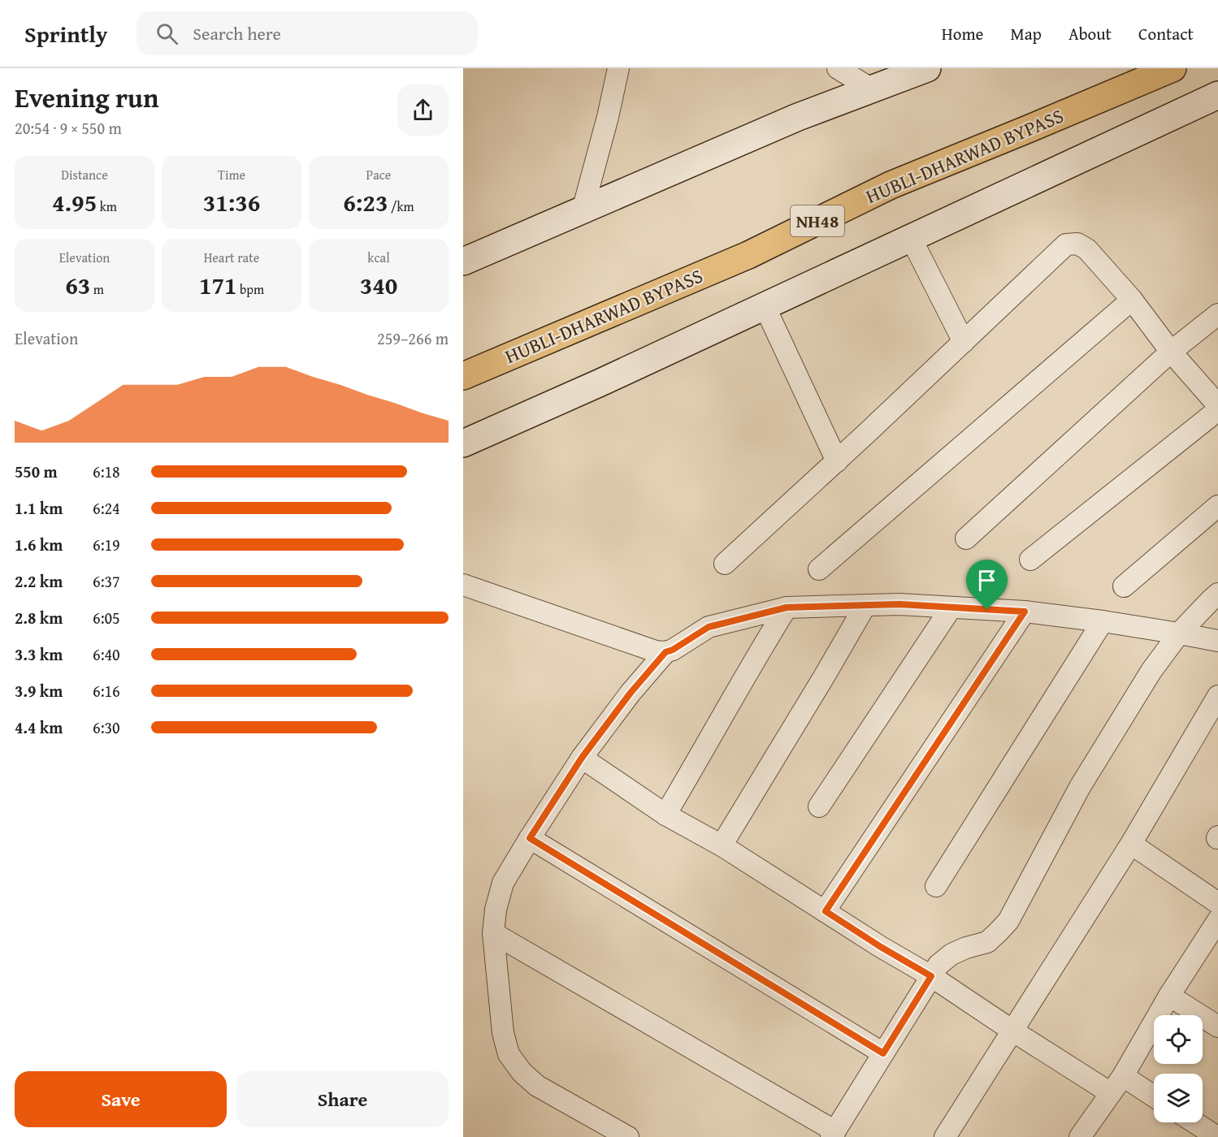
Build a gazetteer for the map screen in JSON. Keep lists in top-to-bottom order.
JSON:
{
  "streets": {
    "highway": ["HUBLI-DHARWAD BYPASS", "NH48"]
  },
  "page": {
    "header": "Sprintly",
    "search": "Search here",
    "nav": [
      "Home",
      "Map",
      "About",
      "Contact"
    ],
    "heading": ["Evening run", "20:54 · 9 × 550 m"],
    "stats": [
      ["Distance", "4.95 km"],
      ["Time", "31:36"],
      ["Pace", "6:23 /km"],
      ["Elevation", "63 m"],
      ["Heart rate", "171 bpm"],
      ["kcal", "340"]
    ],
    "chart": ["Elevation", "259–266 m"],
    "list": [
      {
        "name": "550 m",
        "note": "6:18"
      },
      {
        "name": "1.1 km",
        "note": "6:24"
      },
      {
        "name": "1.6 km",
        "note": "6:19"
      },
      {
        "name": "2.2 km",
        "note": "6:37"
      },
      {
        "name": "2.8 km",
        "note": "6:05"
      },
      {
        "name": "3.3 km",
        "note": "6:40"
      },
      {
        "name": "3.9 km",
        "note": "6:16"
      },
      {
        "name": "4.4 km",
        "note": "6:30"
      }
    ],
    "buttons": ["Save", "Share"]
  }
}
